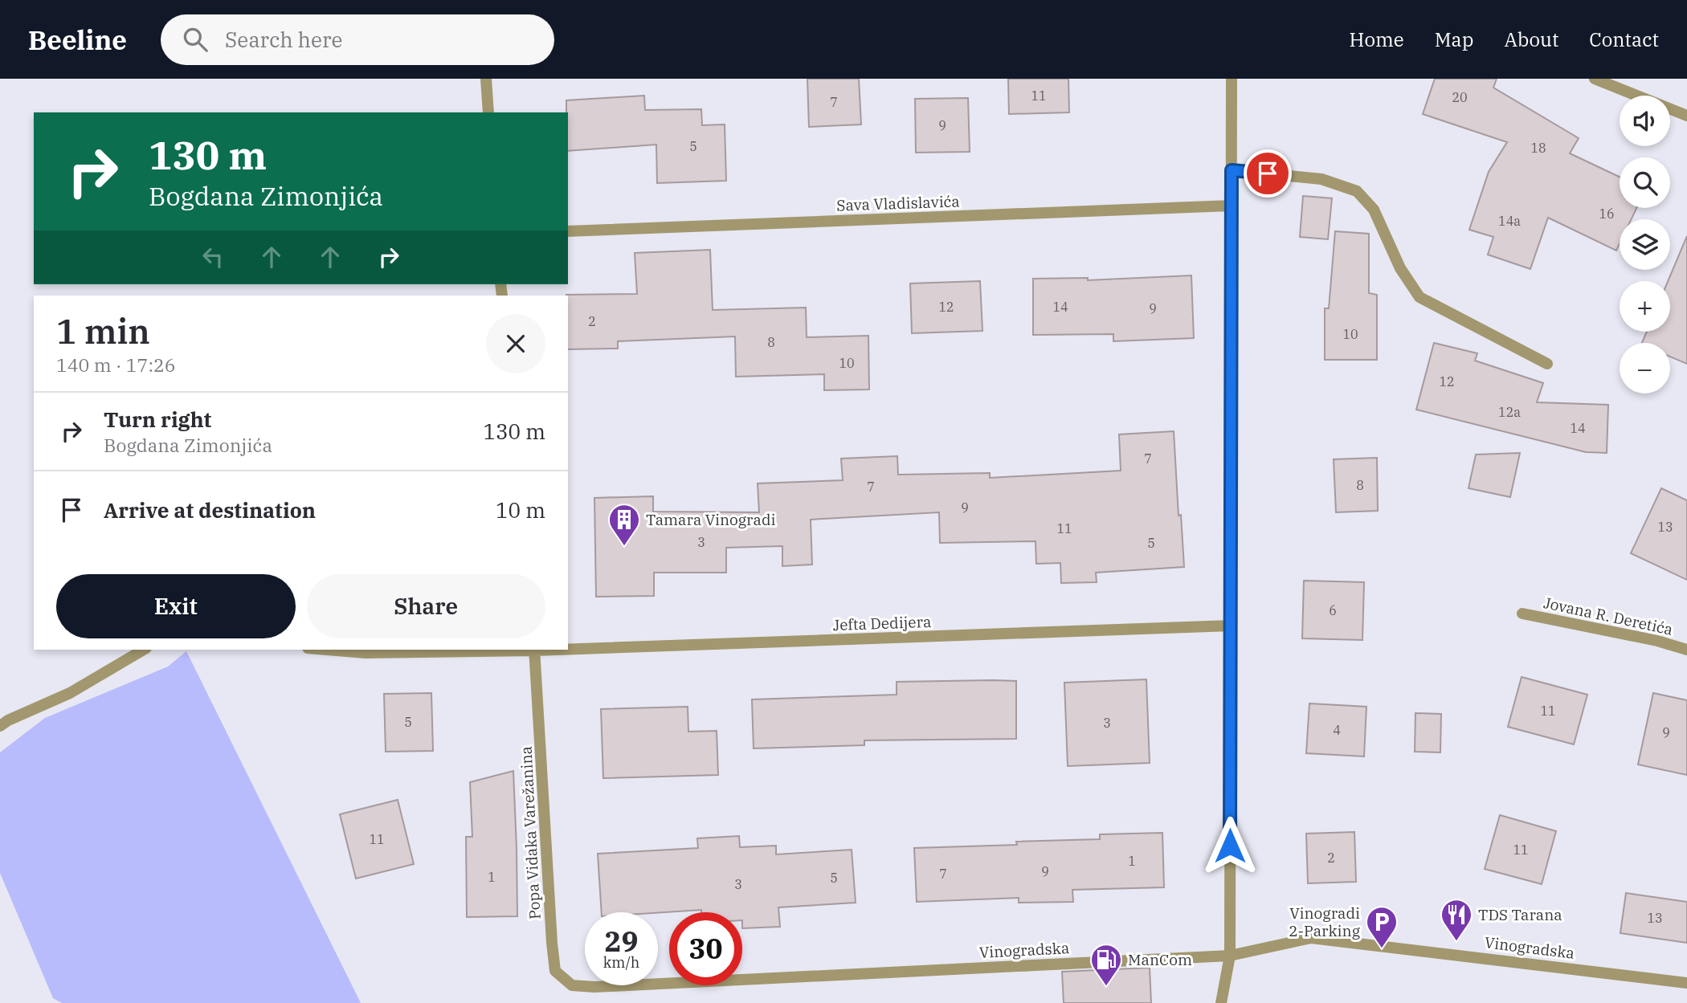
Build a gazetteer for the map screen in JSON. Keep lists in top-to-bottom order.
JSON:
{
  "streets": {
    "street": [
      "Sava Vladislavića",
      "Jovana R. Deretića",
      "Jefta Dedijera",
      "Popa Vidaka Varežanina",
      "Vinogradska"
    ]
  },
  "crossings": [
    ["Popa Vidaka Varežanina", "Vinogradska"]
  ],
  "places": {
    "building": ["Tamara Vinogradi"],
    "restaurant": ["TDS Tarana"],
    "parking": ["Vinogradi 2-Parking"],
    "fuel station": ["ManCom"]
  },
  "house_numbers": [
    "11",
    "20",
    "7",
    "9",
    "5",
    "18",
    "16",
    "14a",
    "12",
    "14",
    "9",
    "2",
    "10",
    "8",
    "10",
    "12",
    "12a",
    "14",
    "7",
    "8",
    "7",
    "9",
    "13",
    "11",
    "3",
    "5",
    "6",
    "11",
    "5",
    "3",
    "4",
    "9",
    "11",
    "11",
    "2",
    "1",
    "9",
    "7",
    "1",
    "5",
    "3",
    "13"
  ],
  "page": {
    "header": "Beeline",
    "search": "Search here",
    "nav": [
      "Home",
      "Map",
      "About",
      "Contact"
    ],
    "map_buttons": ["+", "−"],
    "turn": ["130 m", "Bogdana Zimonjića"],
    "heading": ["1 min", "140 m · 17:26"],
    "list": [
      {
        "name": "Turn right",
        "note": "Bogdana Zimonjića",
        "value": "130 m"
      },
      {
        "name": "Arrive at destination",
        "value": "10 m"
      }
    ],
    "buttons": ["Exit", "Share"],
    "speed": "29 km/h",
    "limit": "30"
  }
}
